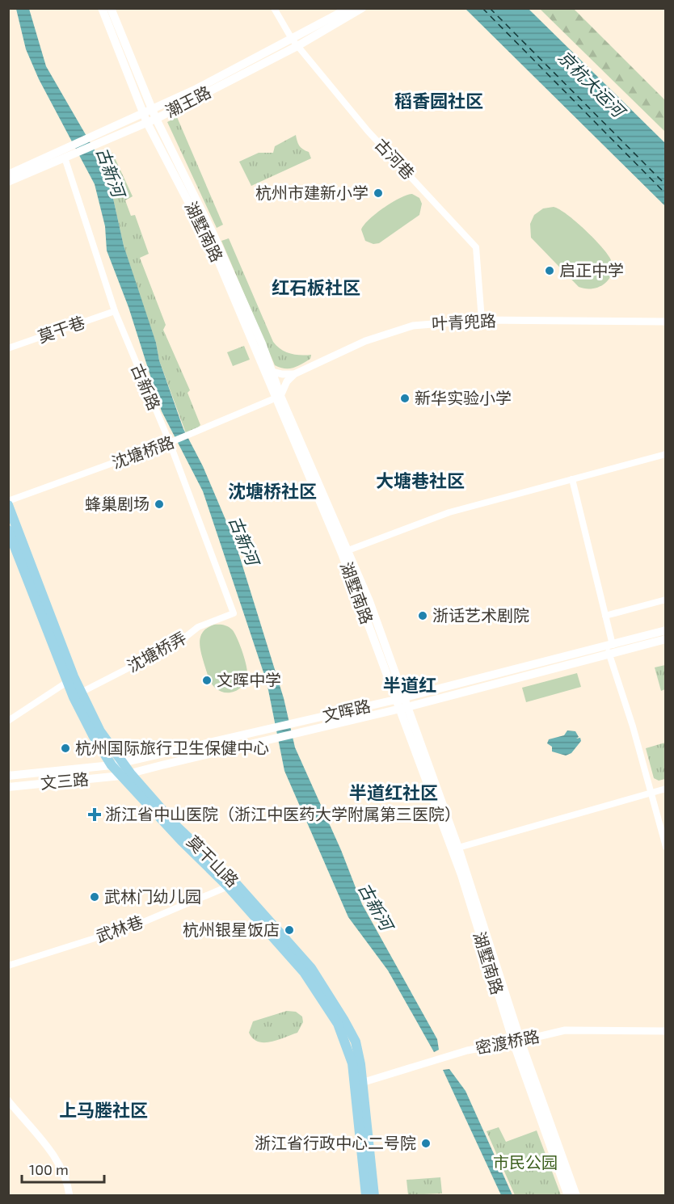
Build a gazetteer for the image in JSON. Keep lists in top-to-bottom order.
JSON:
{
  "streets": {
    "main road": [
      "潮王路",
      "湖墅南路",
      "文晖路",
      "文三路",
      "莫干山路"
    ],
    "street": [
      "古河巷",
      "叶青兜路",
      "莫干巷",
      "古新路",
      "沈塘桥路",
      "沈塘桥弄",
      "武林巷",
      "密渡桥路"
    ]
  },
  "crossings": [
    ["潮王路", "古河巷"],
    ["潮王路", "湖墅南路"],
    ["潮王路", "古新路"],
    ["古河巷", "叶青兜路"],
    ["湖墅南路", "沈塘桥路"],
    ["湖墅南路", "文晖路"],
    ["湖墅南路", "密渡桥路"],
    ["莫干巷", "古新路"],
    ["古新路", "沈塘桥路"],
    ["古新路", "沈塘桥弄"],
    ["沈塘桥弄", "莫干山路"],
    ["文晖路", "文三路"],
    ["文晖路", "莫干山路"],
    ["文三路", "莫干山路"],
    ["莫干山路", "武林巷"],
    ["莫干山路", "密渡桥路"]
  ],
  "districts": [
    "稻香园社区",
    "红石板社区",
    "大塘巷社区",
    "沈塘桥社区",
    "半道红",
    "半道红社区",
    "上马塍社区"
  ],
  "water": ["京杭大运河", "古新河"],
  "parks": ["市民公园"],
  "places": {
    "other": [
      "杭州市建新小学",
      "启正中学",
      "新华实验小学",
      "蜂巢剧场",
      "浙话艺术剧院",
      "文晖中学",
      "杭州国际旅行卫生保健中心",
      "武林门幼儿园",
      "杭州银星饭店",
      "浙江省行政中心二号院"
    ],
    "health": ["浙江省中山医院（浙江中医药大学附属第三医院）"]
  },
  "scale_bar": "100 m"
}
